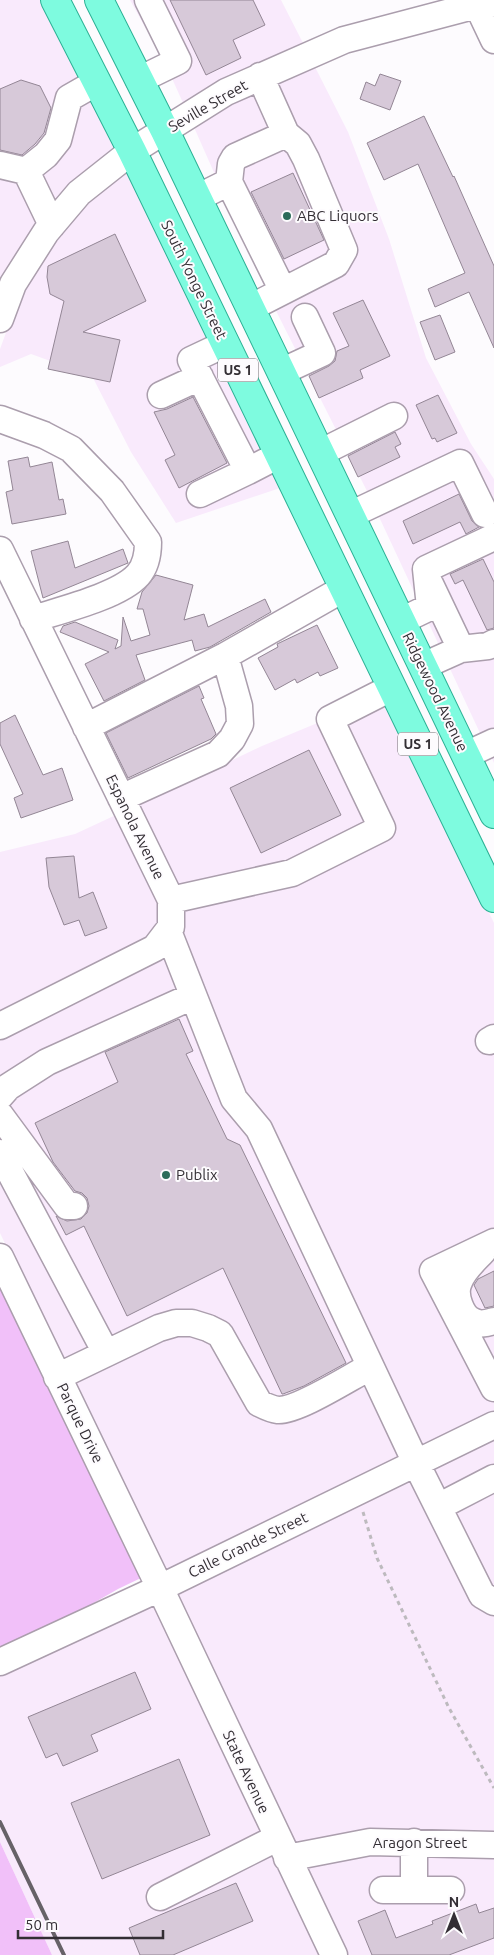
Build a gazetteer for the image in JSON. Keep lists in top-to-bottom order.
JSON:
{
  "streets": {
    "main road": ["South Yonge Street", "US 1", "Ridgewood Avenue"],
    "street": [
      "Seville Street",
      "Espanola Avenue",
      "Parque Drive",
      "Calle Grande Street",
      "State Avenue",
      "Aragon Street"
    ]
  },
  "crossings": [
    ["Seville Street", "South Yonge Street"],
    ["Seville Street", "US 1"],
    ["South Yonge Street", "US 1"],
    ["US 1", "Ridgewood Avenue"],
    ["Parque Drive", "Calle Grande Street"],
    ["Parque Drive", "State Avenue"],
    ["Calle Grande Street", "State Avenue"],
    ["State Avenue", "Aragon Street"]
  ],
  "places": ["ABC Liquors", "Publix"],
  "scale_bar": "50 m",
  "north": "top"
}
